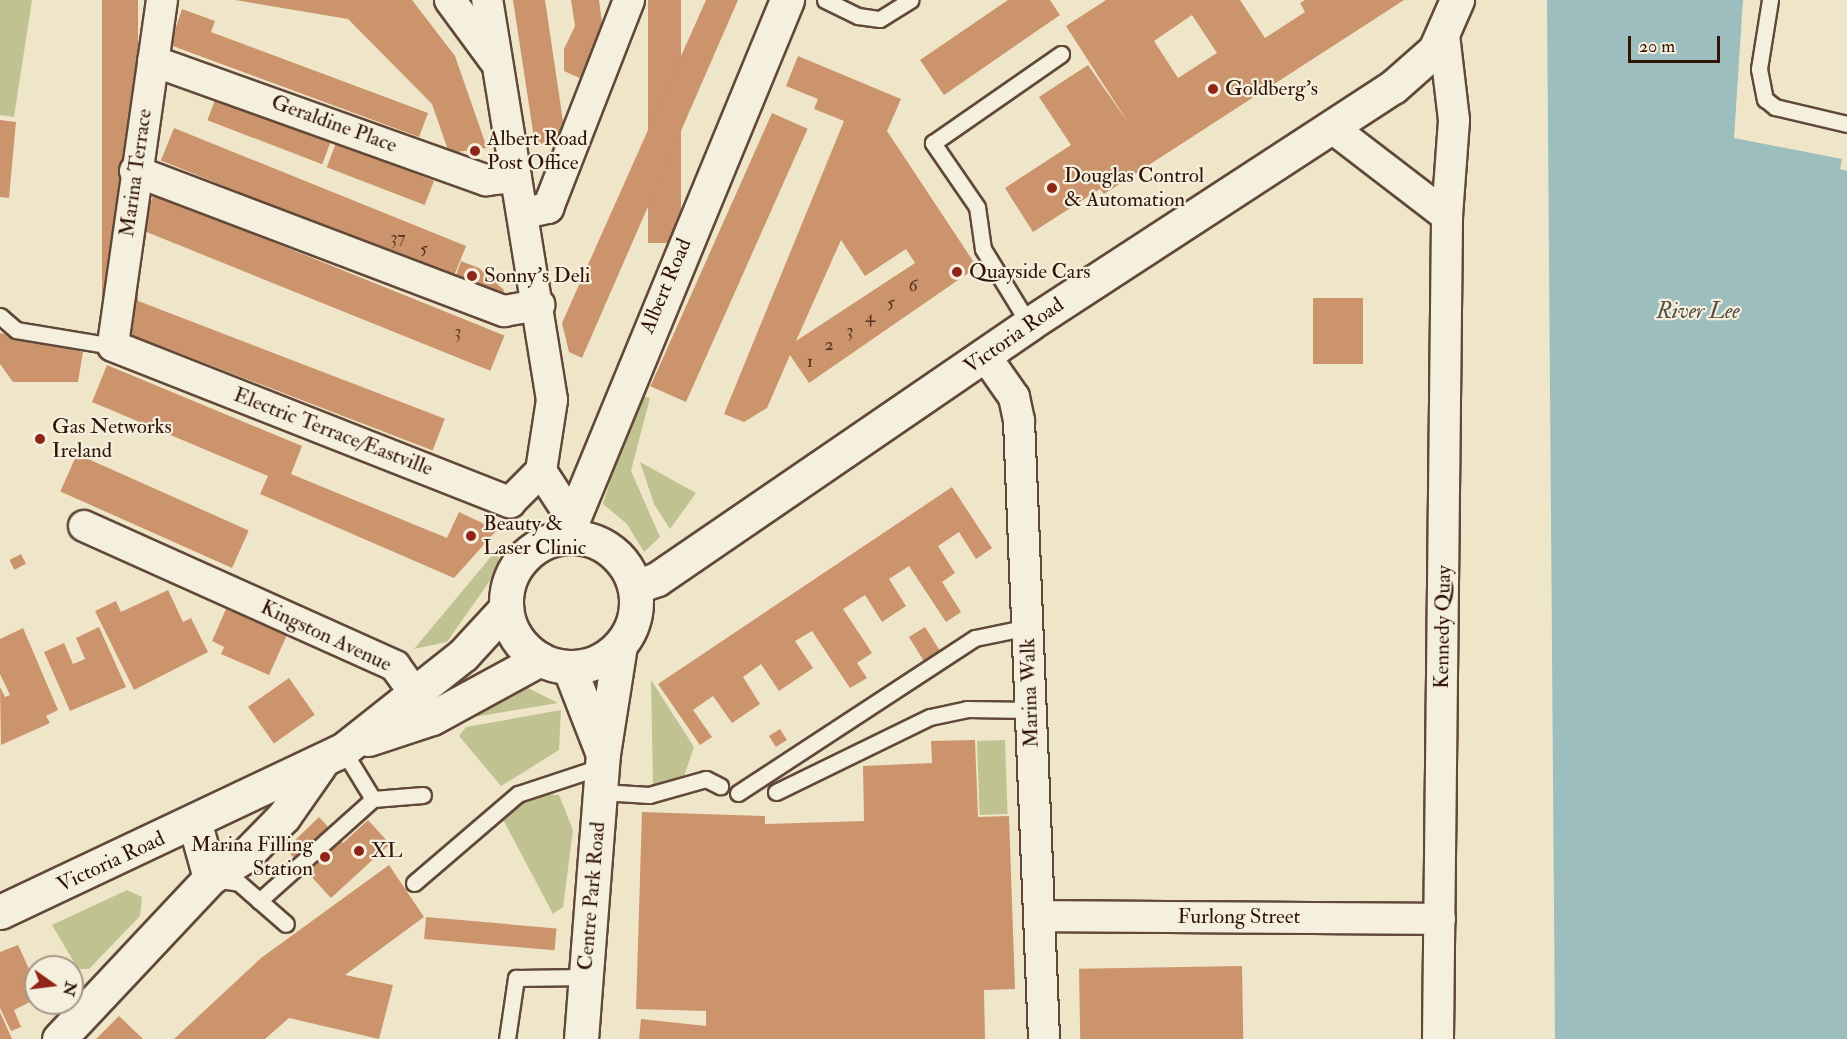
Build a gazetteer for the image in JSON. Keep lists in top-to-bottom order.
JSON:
{
  "streets": {
    "street": [
      "Geraldine Place",
      "Marina Terrace",
      "Albert Road",
      "Victoria Road",
      "Electric Terrace/Eastville",
      "Kennedy Quay",
      "Kingston Avenue",
      "Marina Walk",
      "Centre Park Road",
      "Furlong Street"
    ]
  },
  "crossings": [
    ["Geraldine Place", "Marina Terrace"],
    ["Marina Terrace", "Electric Terrace/Eastville"],
    ["Albert Road", "Victoria Road"],
    ["Albert Road", "Centre Park Road"],
    ["Victoria Road", "Kennedy Quay"],
    ["Victoria Road", "Kingston Avenue"],
    ["Victoria Road", "Marina Walk"],
    ["Victoria Road", "Centre Park Road"],
    ["Kennedy Quay", "Furlong Street"],
    ["Marina Walk", "Furlong Street"]
  ],
  "water": ["River Lee"],
  "places": [
    "Goldberg’s",
    "Albert Road Post Office",
    "Douglas Control & Automation",
    "Quayside Cars",
    "Sonny's Deli",
    "Gas Networks Ireland",
    "Beauty & Laser Clinic",
    "XL",
    "Marina Filling Station"
  ],
  "house_numbers": [
    "37",
    "5",
    "6",
    "5",
    "4",
    "3",
    "3",
    "2",
    "1"
  ],
  "scale_bar": "20 m",
  "north": "right"
}
